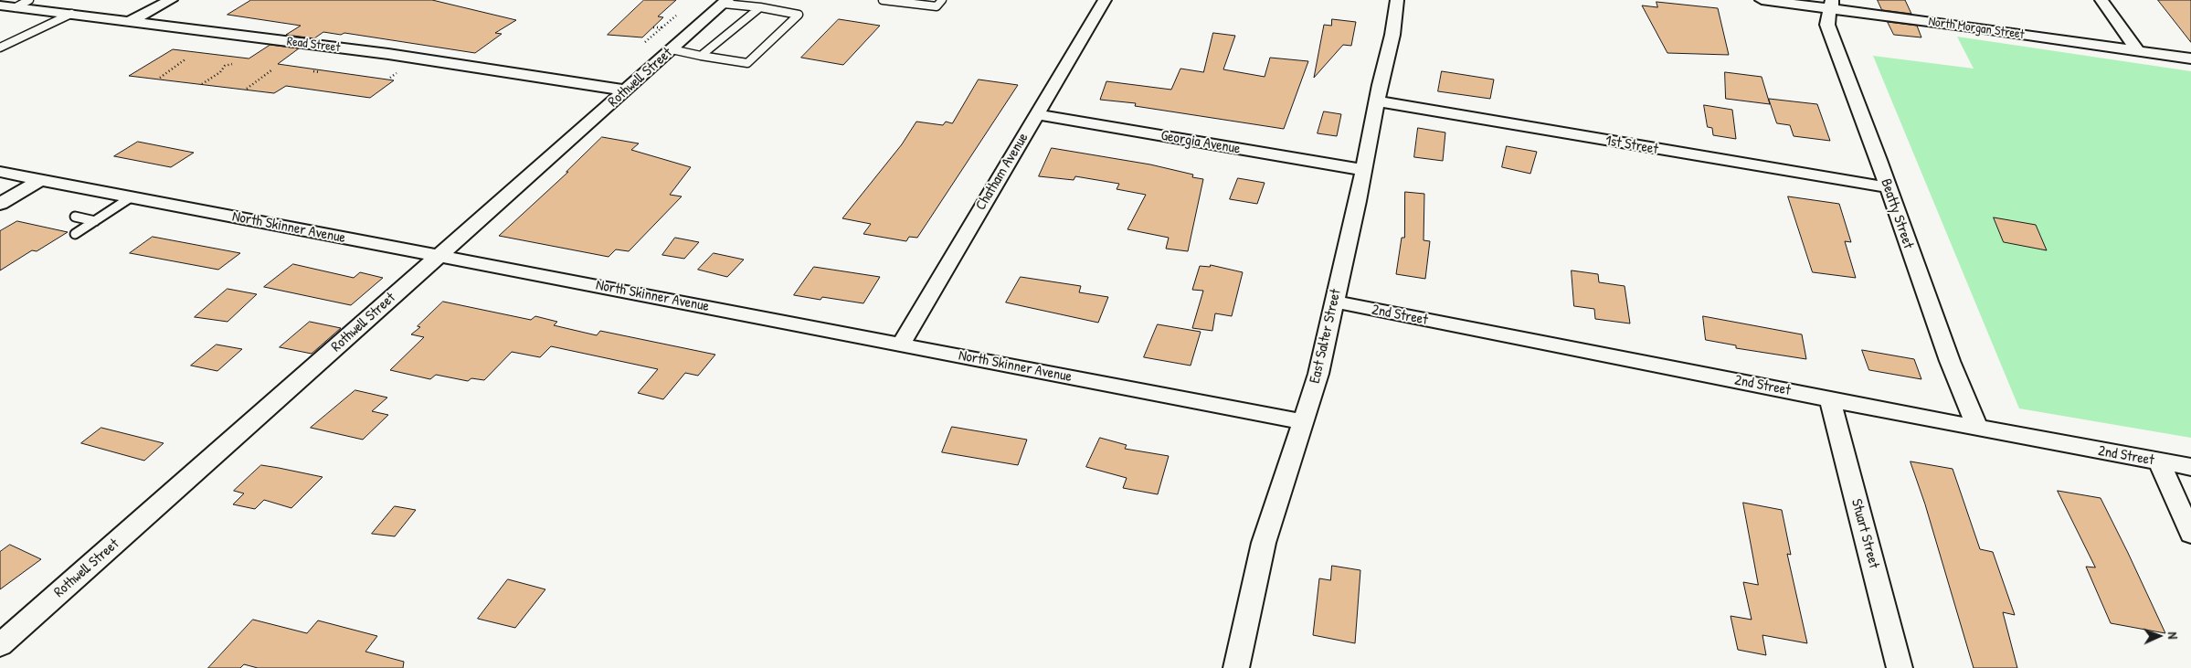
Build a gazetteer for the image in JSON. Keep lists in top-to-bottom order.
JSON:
{
  "streets": {
    "street": [
      "North Morgan Street",
      "Read Street",
      "Rothwell Street",
      "Georgia Avenue",
      "1st Street",
      "Chatham Avenue",
      "Beatty Street",
      "North Skinner Avenue",
      "2nd Street",
      "East Salter Street",
      "Stuart Street"
    ]
  },
  "crossings": [
    ["North Morgan Street", "Beatty Street"],
    ["Read Street", "Rothwell Street"],
    ["Rothwell Street", "North Skinner Avenue"],
    ["Georgia Avenue", "Chatham Avenue"],
    ["Georgia Avenue", "East Salter Street"],
    ["1st Street", "Beatty Street"],
    ["1st Street", "East Salter Street"],
    ["Chatham Avenue", "North Skinner Avenue"],
    ["Beatty Street", "2nd Street"],
    ["North Skinner Avenue", "East Salter Street"],
    ["2nd Street", "East Salter Street"],
    ["2nd Street", "Stuart Street"]
  ],
  "north": "right"
}
